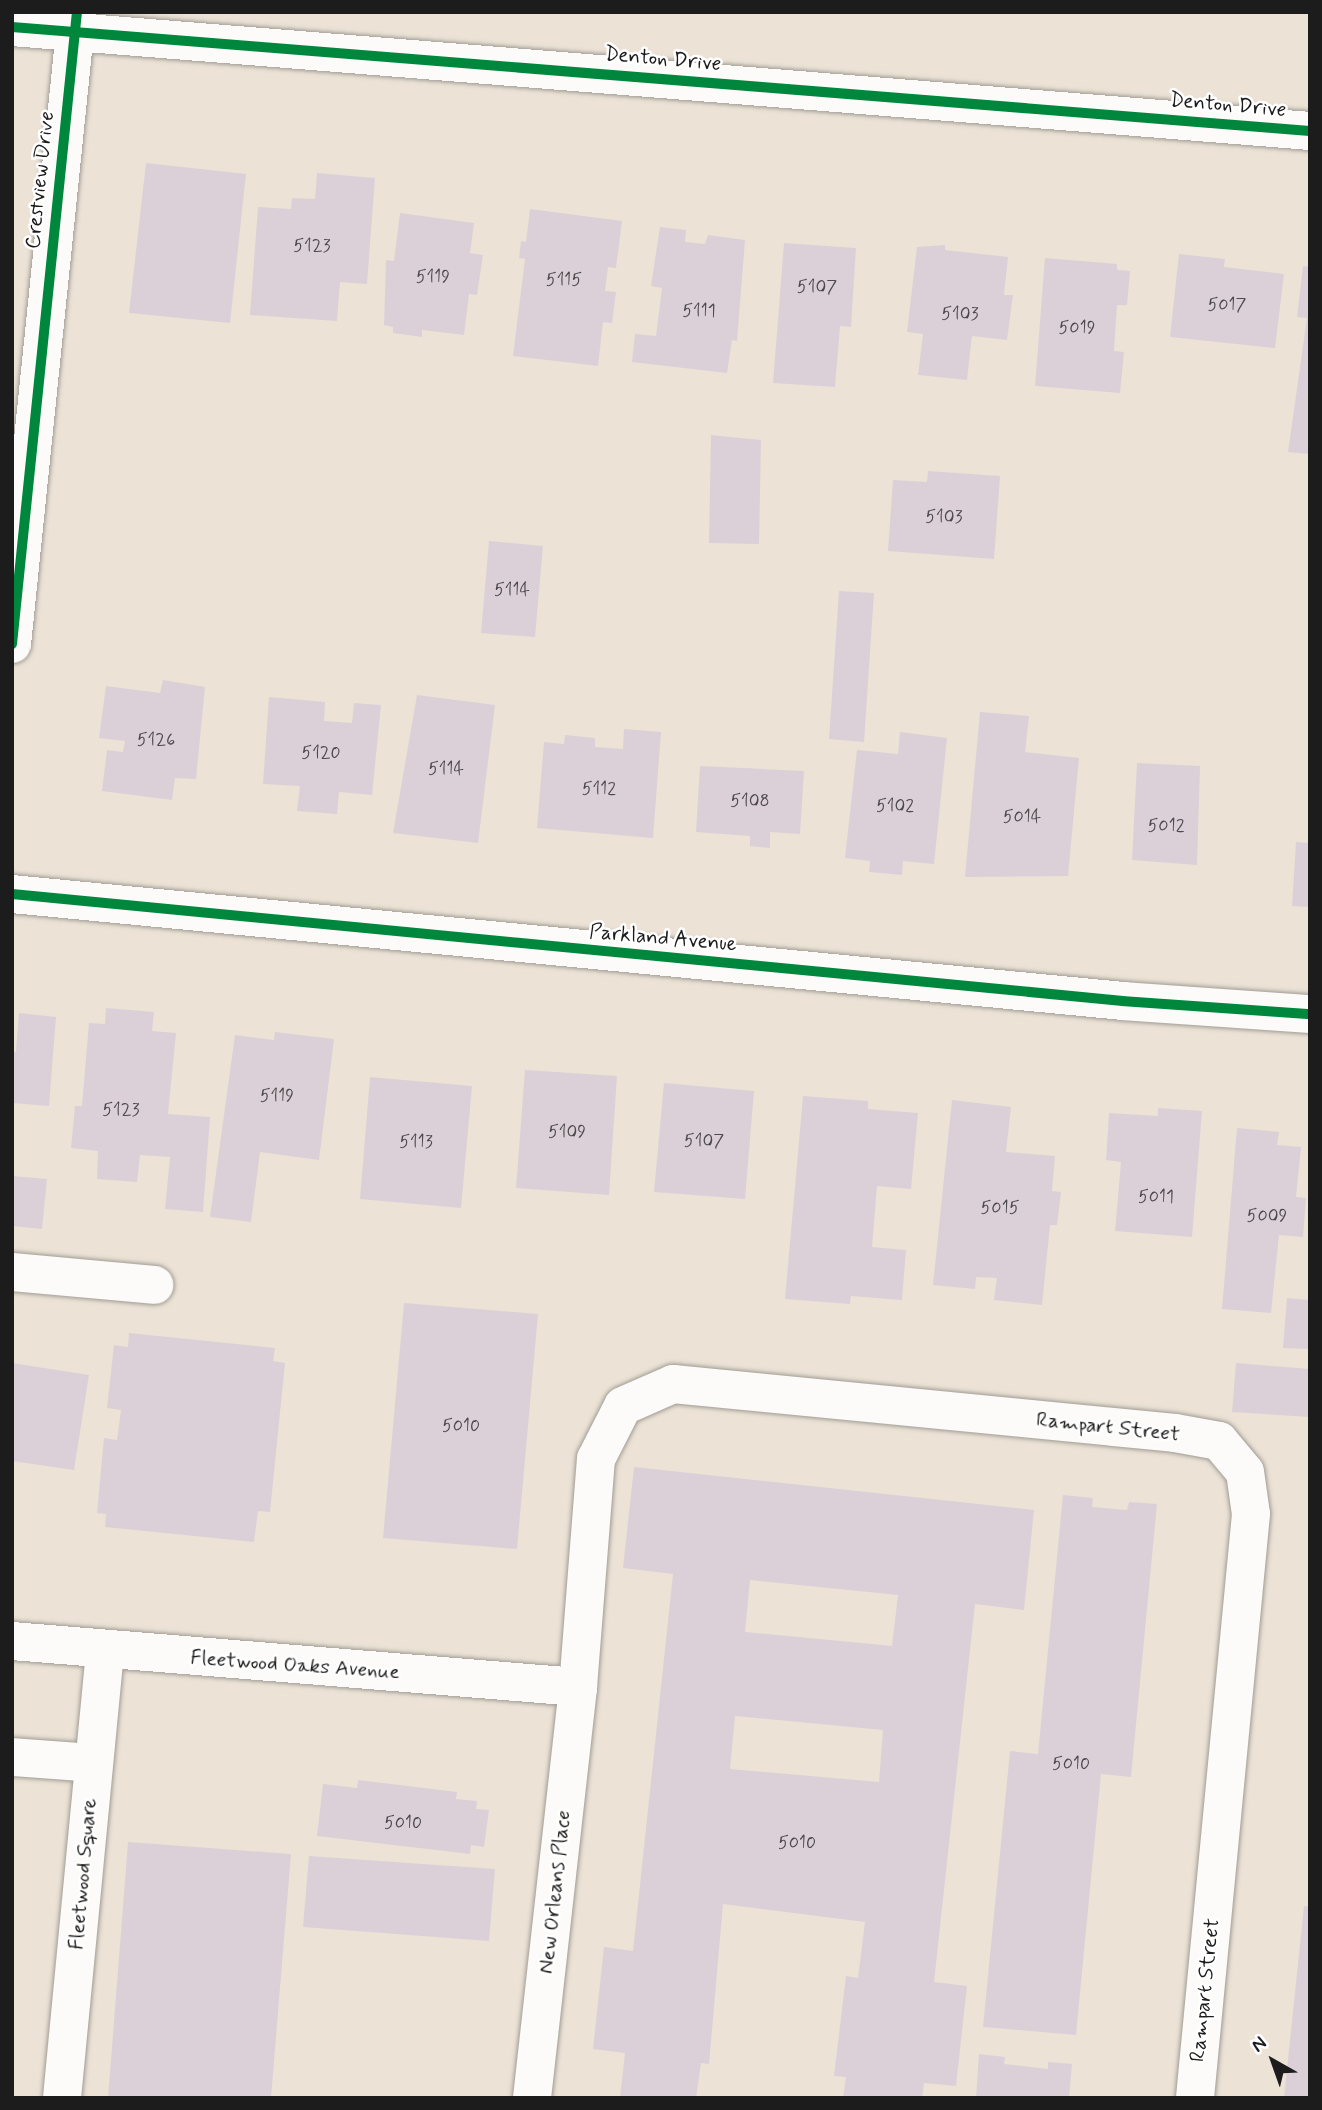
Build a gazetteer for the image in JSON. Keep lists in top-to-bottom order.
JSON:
{
  "streets": {
    "street": [
      "Denton Drive",
      "Crestview Drive",
      "Parkland Avenue",
      "Rampart Street",
      "Fleetwood Oaks Avenue",
      "Fleetwood Square",
      "New Orleans Place"
    ]
  },
  "crossings": [
    ["Denton Drive", "Crestview Drive"],
    ["Rampart Street", "Fleetwood Oaks Avenue"],
    ["Rampart Street", "New Orleans Place"],
    ["Fleetwood Oaks Avenue", "Fleetwood Square"],
    ["Fleetwood Oaks Avenue", "New Orleans Place"]
  ],
  "house_numbers": [
    "5123",
    "5119",
    "5115",
    "5107",
    "5017",
    "5111",
    "5103",
    "5019",
    "5103",
    "5114",
    "5126",
    "5120",
    "5114",
    "5112",
    "5108",
    "5102",
    "5014",
    "5012",
    "5119",
    "5123",
    "5109",
    "5107",
    "5113",
    "5011",
    "5015",
    "5009",
    "5010",
    "5010",
    "5010",
    "5010"
  ],
  "north": "top left"
}
